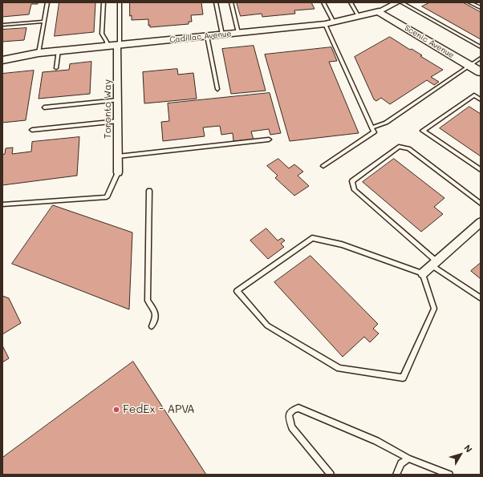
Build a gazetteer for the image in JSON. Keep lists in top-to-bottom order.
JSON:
{
  "streets": {
    "street": ["Cadillac Avenue", "Scenic Avenue", "Toronto Way"]
  },
  "crossings": [
    ["Cadillac Avenue", "Scenic Avenue"],
    ["Cadillac Avenue", "Toronto Way"]
  ],
  "places": ["FedEx - APVA"],
  "north": "top right"
}
